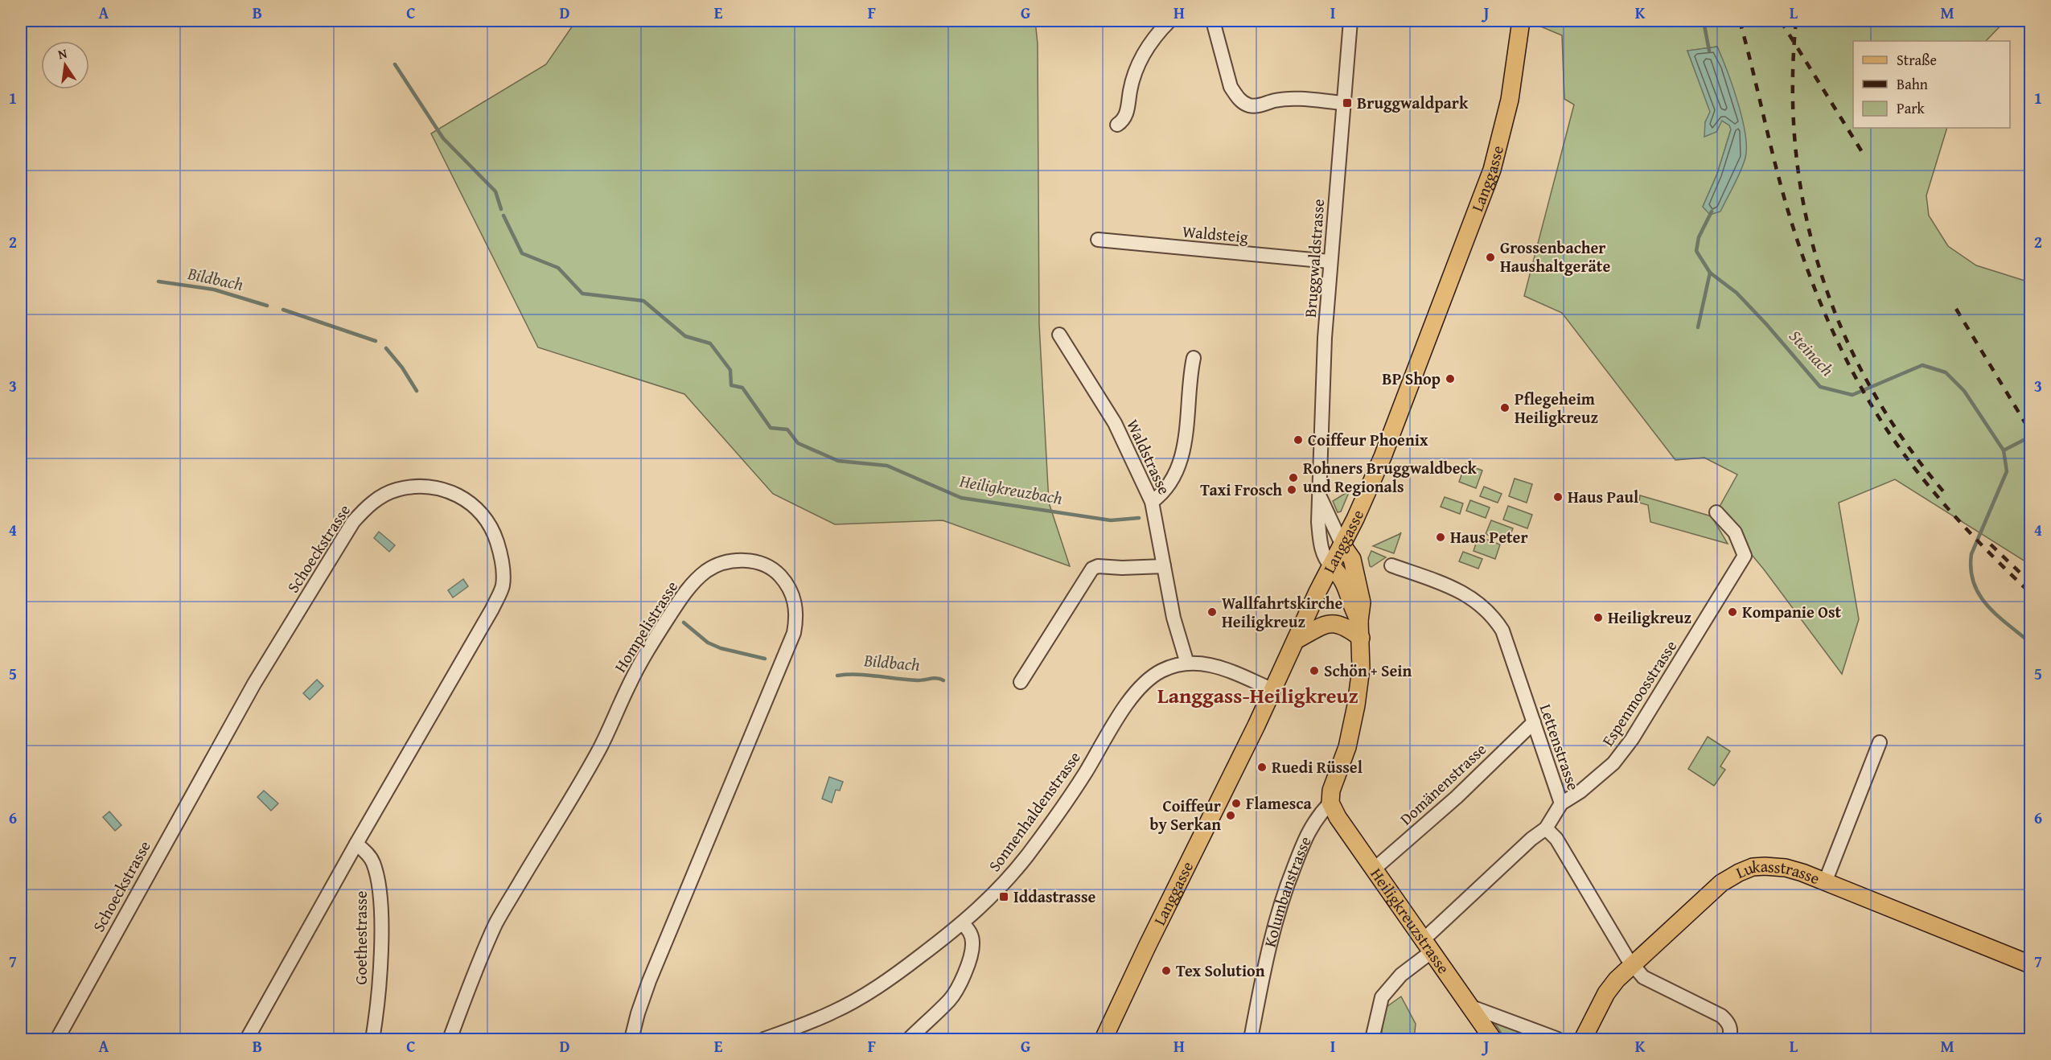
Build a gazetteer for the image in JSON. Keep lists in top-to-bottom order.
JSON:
{
  "streets": {
    "main road": [
      "Langgasse",
      "Lukasstrasse",
      "Kolumbanstrasse",
      "Heiligkreuzstrasse"
    ],
    "street": [
      "Waldsteig",
      "Bruggwaldstrasse",
      "Waldstrasse",
      "Schoeckstrasse",
      "Hompelistrasse",
      "Espenmoosstrasse",
      "Lettenstrasse",
      "Domänenstrasse",
      "Sonnenhaldenstrasse",
      "Goethestrasse"
    ]
  },
  "crossings": [
    ["Langgasse", "Bruggwaldstrasse"],
    ["Langgasse", "Sonnenhaldenstrasse"],
    ["Langgasse", "Kolumbanstrasse"],
    ["Waldsteig", "Bruggwaldstrasse"],
    ["Bruggwaldstrasse", "Kolumbanstrasse"],
    ["Waldstrasse", "Sonnenhaldenstrasse"],
    ["Schoeckstrasse", "Goethestrasse"],
    ["Espenmoosstrasse", "Lettenstrasse"],
    ["Lettenstrasse", "Domänenstrasse"],
    ["Domänenstrasse", "Heiligkreuzstrasse"],
    ["Kolumbanstrasse", "Heiligkreuzstrasse"]
  ],
  "districts": ["Langgass-Heiligkreuz"],
  "water": ["Bildbach", "Steinach", "Heiligkreuzbach"],
  "places": {
    "transit": ["Bruggwaldpark", "Iddastrasse"],
    "other": [
      "Grossenbacher Haushaltgeräte",
      "BP Shop",
      "Pflegeheim Heiligkreuz",
      "Coiffeur Phoenix",
      "Rohners Bruggwaldbeck und Regionals",
      "Taxi Frosch",
      "Haus Paul",
      "Haus Peter",
      "Wallfahrtskirche Heiligkreuz",
      "Kompanie Ost",
      "Heiligkreuz",
      "Schön + Sein",
      "Ruedi Rüssel",
      "Flamesca",
      "Coiffeur by Serkan",
      "Tex Solution"
    ]
  },
  "legend": ["Straße", "Bahn", "Park"],
  "north": "top",
  "grid": {
    "columns": [
      "A",
      "B",
      "C",
      "D",
      "E",
      "F",
      "G",
      "H",
      "I",
      "J",
      "K",
      "L",
      "M"
    ],
    "rows": [
      "1",
      "2",
      "3",
      "4",
      "5",
      "6",
      "7"
    ]
  }
}
